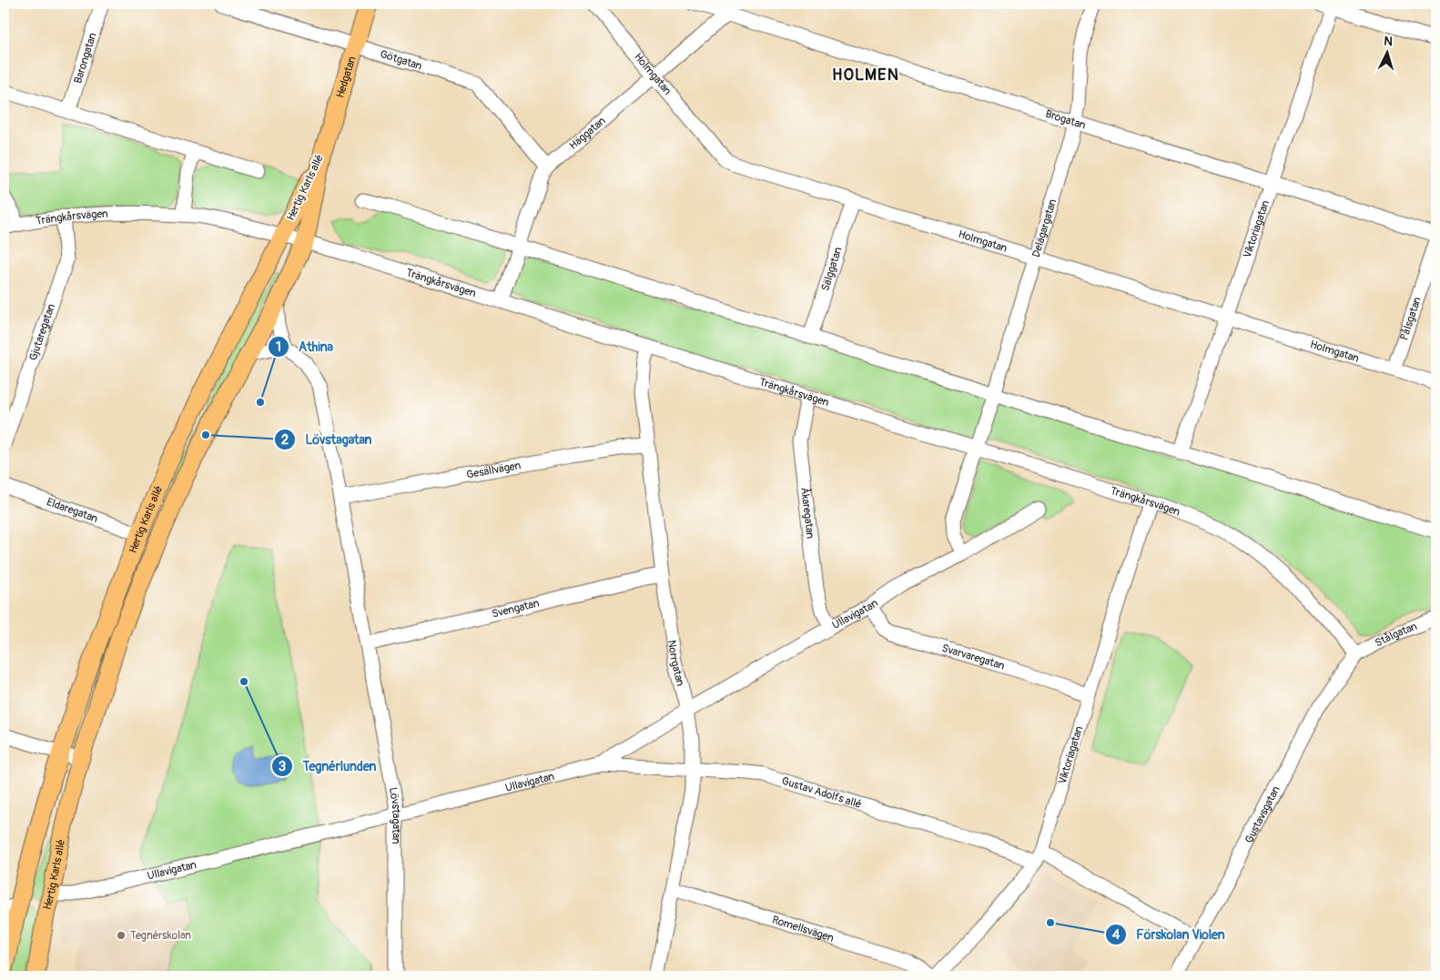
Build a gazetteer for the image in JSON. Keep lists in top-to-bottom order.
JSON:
{
  "streets": {
    "main road": ["Hedgatan", "Hertig Karls allé"],
    "street": [
      "Barongatan",
      "Götgatan",
      "Holmgatan",
      "Brogatan",
      "Häggatan",
      "Trängkårsvägen",
      "Delägargatan",
      "Viktoriagatan",
      "Sälggatan",
      "Pålsgatan",
      "Gjutaregatan",
      "Gesällvägen",
      "Eldaregatan",
      "Åkaregatan",
      "Svengatan",
      "Ullavigatan",
      "Stålgatan",
      "Svarvaregatan",
      "Norrgatan",
      "Gustav Adolfs allé",
      "Gustavsgatan",
      "Lövstagatan",
      "Romellsvägen"
    ]
  },
  "crossings": [
    ["Götgatan", "Hedgatan"],
    ["Götgatan", "Häggatan"],
    ["Holmgatan", "Häggatan"],
    ["Holmgatan", "Delägargatan"],
    ["Holmgatan", "Viktoriagatan"],
    ["Holmgatan", "Sälggatan"],
    ["Holmgatan", "Pålsgatan"],
    ["Hedgatan", "Hertig Karls allé"],
    ["Brogatan", "Häggatan"],
    ["Brogatan", "Delägargatan"],
    ["Brogatan", "Viktoriagatan"],
    ["Häggatan", "Trängkårsvägen"],
    ["Hertig Karls allé", "Trängkårsvägen"],
    ["Hertig Karls allé", "Eldaregatan"],
    ["Hertig Karls allé", "Ullavigatan"],
    ["Trängkårsvägen", "Delägargatan"],
    ["Trängkårsvägen", "Viktoriagatan"],
    ["Trängkårsvägen", "Gjutaregatan"],
    ["Trängkårsvägen", "Åkaregatan"],
    ["Trängkårsvägen", "Stålgatan"],
    ["Trängkårsvägen", "Norrgatan"],
    ["Trängkårsvägen", "Gustavsgatan"],
    ["Viktoriagatan", "Svarvaregatan"],
    ["Viktoriagatan", "Gustav Adolfs allé"],
    ["Gesällvägen", "Norrgatan"],
    ["Gesällvägen", "Lövstagatan"],
    ["Åkaregatan", "Ullavigatan"],
    ["Svengatan", "Norrgatan"],
    ["Svengatan", "Lövstagatan"],
    ["Ullavigatan", "Svarvaregatan"],
    ["Ullavigatan", "Norrgatan"],
    ["Ullavigatan", "Gustav Adolfs allé"],
    ["Ullavigatan", "Lövstagatan"],
    ["Stålgatan", "Gustavsgatan"],
    ["Norrgatan", "Gustav Adolfs allé"],
    ["Norrgatan", "Romellsvägen"],
    ["Gustav Adolfs allé", "Gustavsgatan"]
  ],
  "districts": ["HOLMEN"],
  "places": [
    "Athina",
    "Lövstagatan",
    "Tegnérlunden",
    "Förskolan Violen",
    "Tegnérskolan"
  ],
  "north": "top"
}
